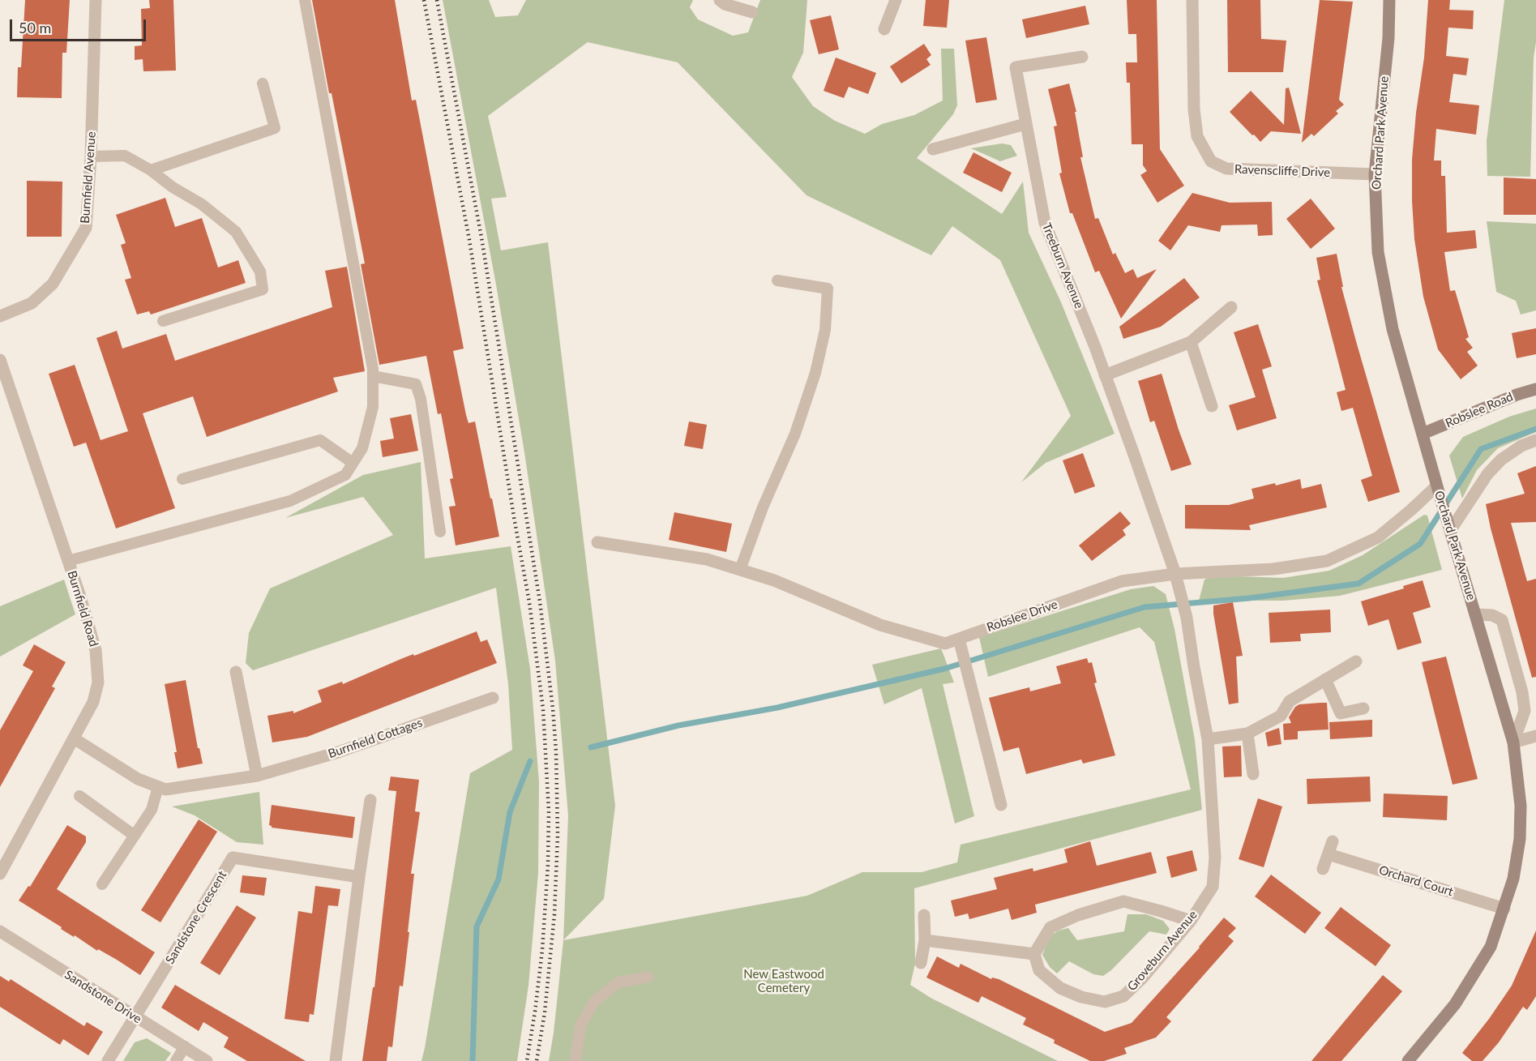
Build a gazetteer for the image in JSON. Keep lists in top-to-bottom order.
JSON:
{
  "streets": {
    "street": [
      "Orchard Park Avenue",
      "Ravenscliffe Drive",
      "Burnfield Avenue",
      "Treeburn Avenue",
      "Robslee Road",
      "Burnfield Road",
      "Robslee Drive",
      "Burnfield Cottages",
      "Orchard Court",
      "Sandstone Crescent",
      "Groveburn Avenue",
      "Sandstone Drive"
    ]
  },
  "crossings": [
    ["Orchard Park Avenue", "Ravenscliffe Drive"],
    ["Orchard Park Avenue", "Robslee Road"],
    ["Orchard Park Avenue", "Robslee Drive"],
    ["Orchard Park Avenue", "Orchard Court"],
    ["Treeburn Avenue", "Robslee Drive"],
    ["Treeburn Avenue", "Groveburn Avenue"],
    ["Burnfield Road", "Burnfield Cottages"],
    ["Robslee Drive", "Groveburn Avenue"],
    ["Sandstone Crescent", "Sandstone Drive"]
  ],
  "parks": ["New Eastwood Cemetery"],
  "scale_bar": "50 m"
}
